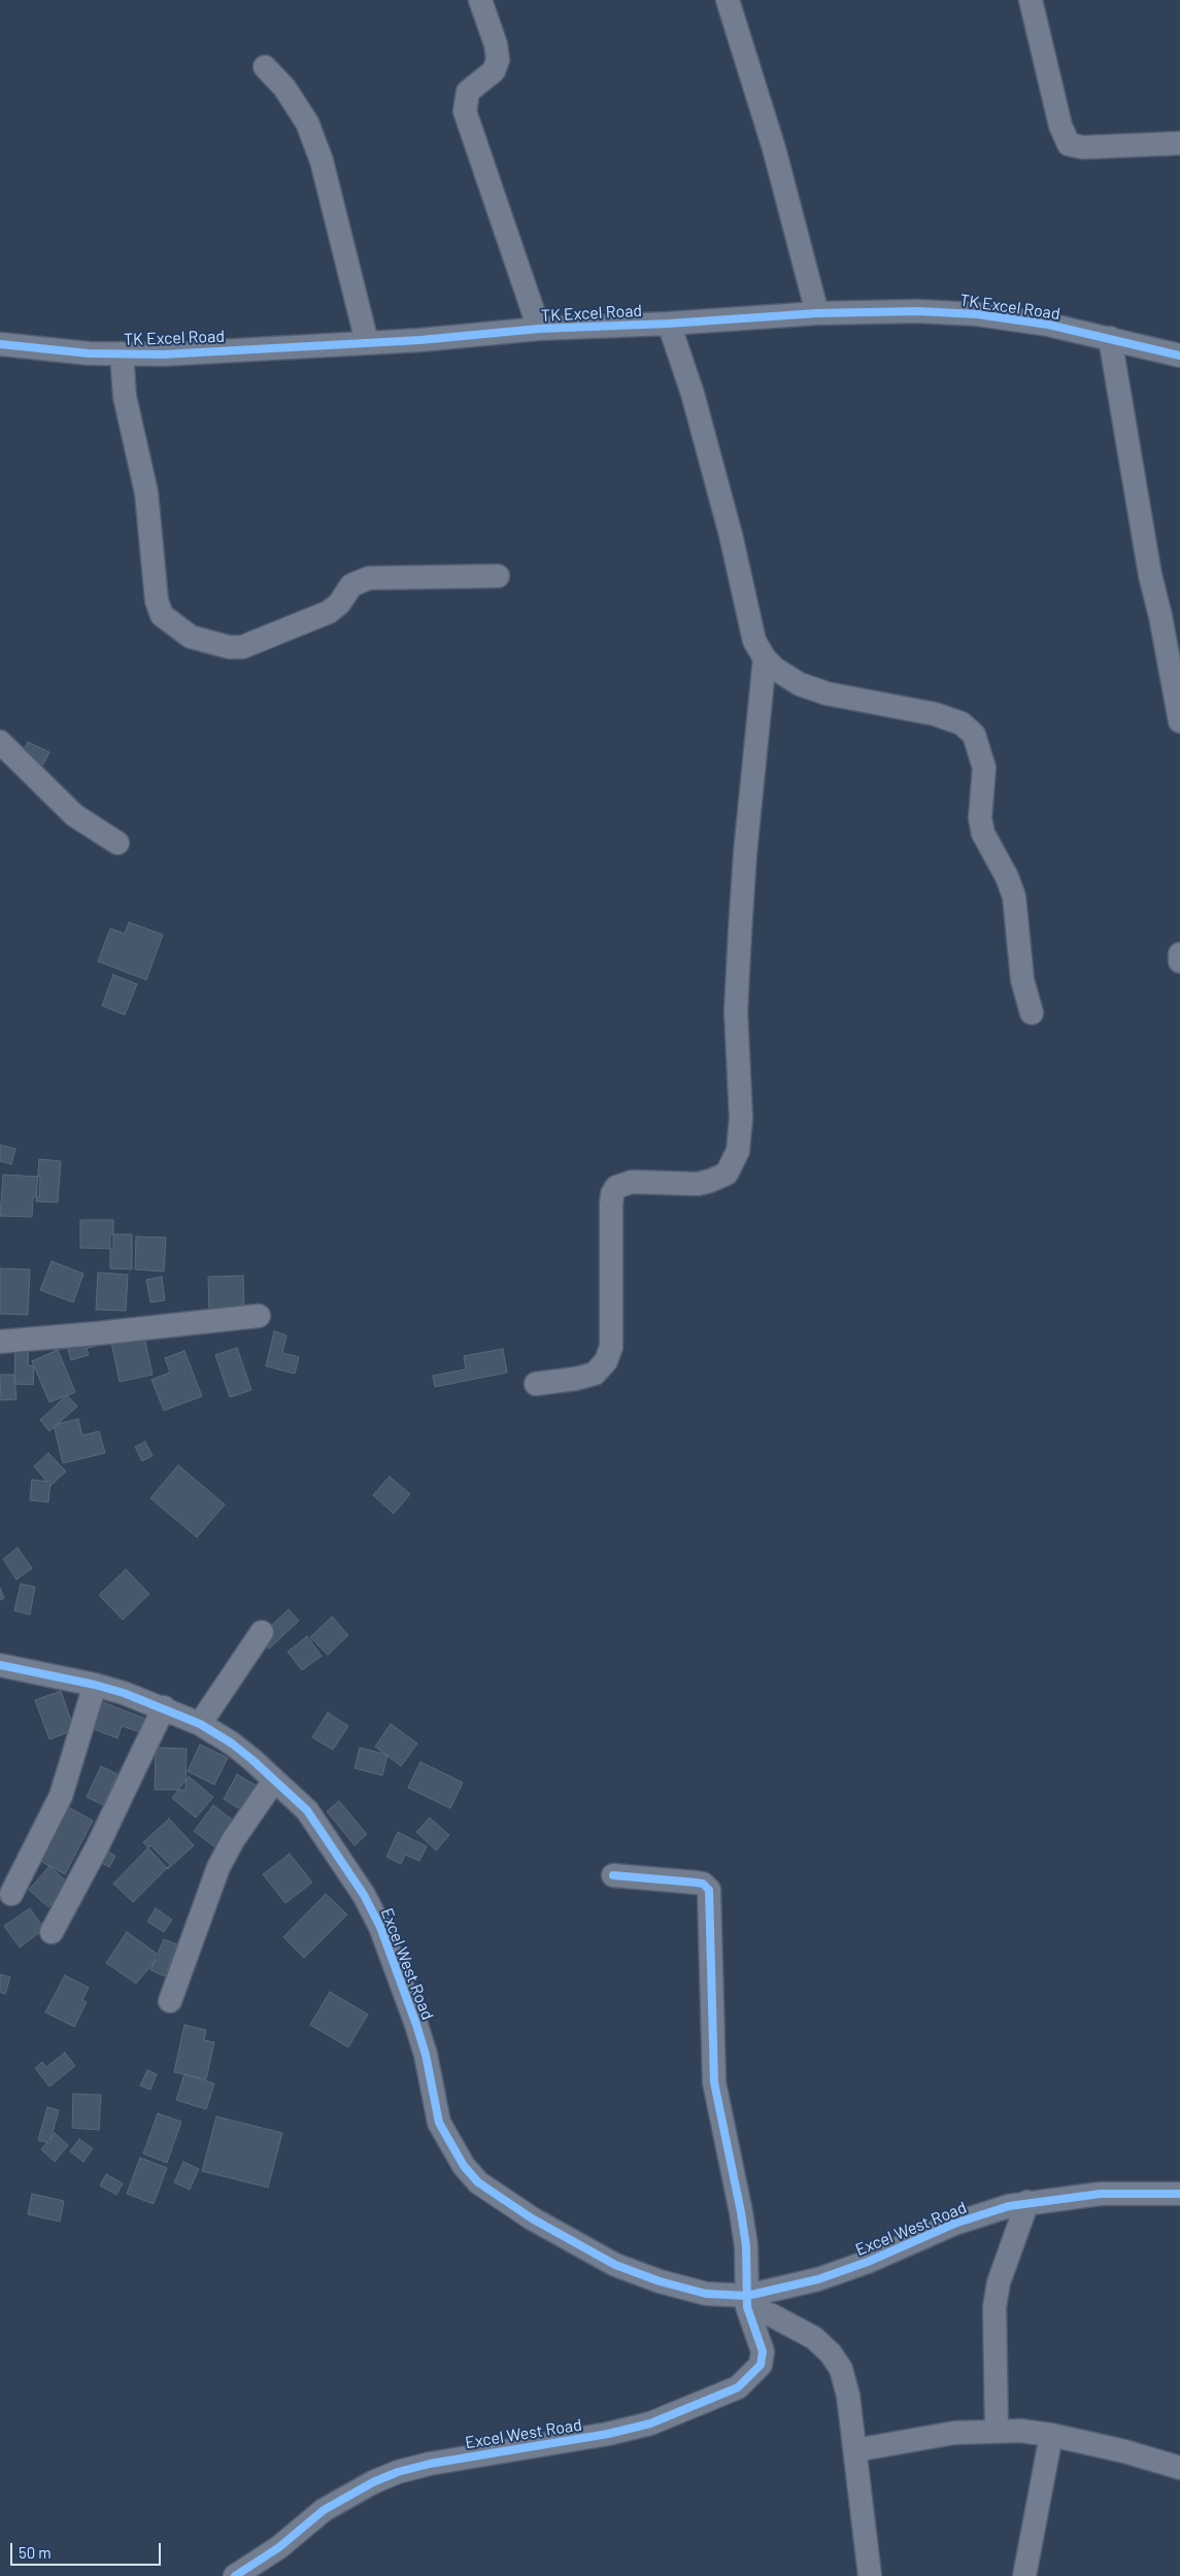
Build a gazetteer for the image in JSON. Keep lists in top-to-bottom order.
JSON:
{
  "streets": {
    "street": ["TK Excel Road", "Excel West Road"]
  },
  "scale_bar": "50 m"
}
